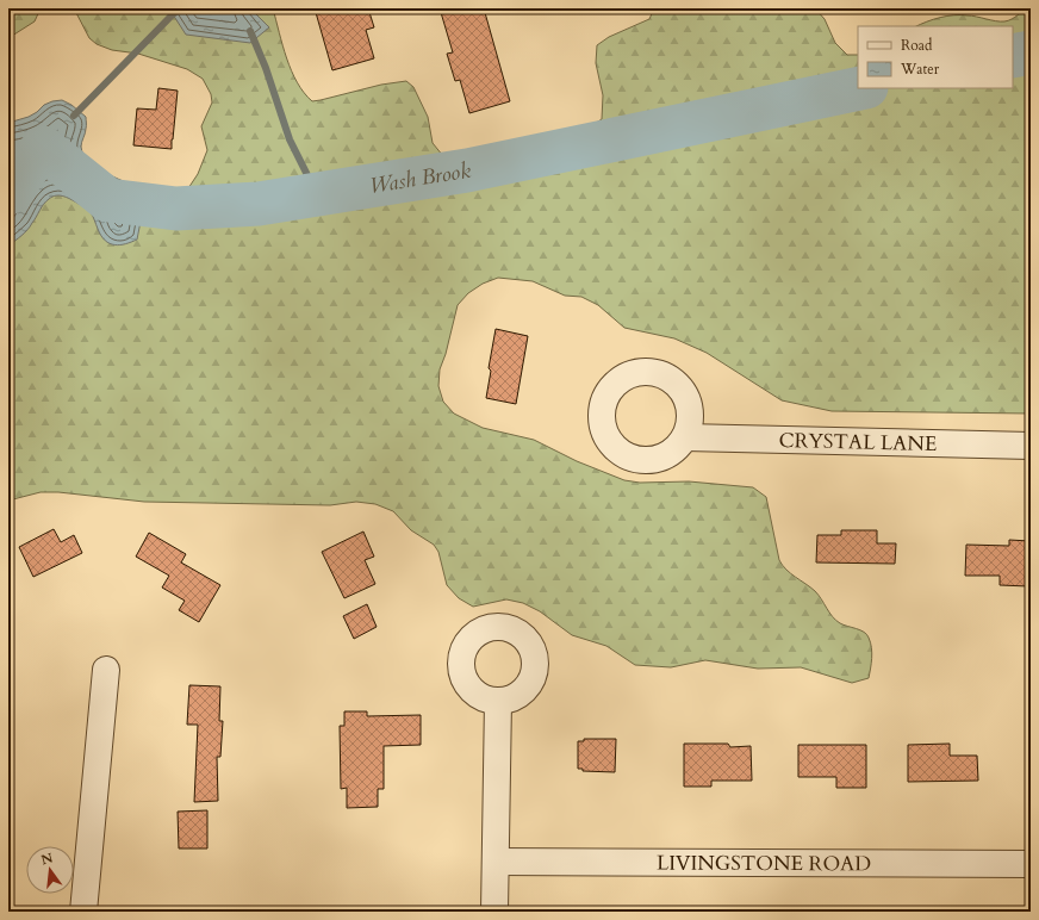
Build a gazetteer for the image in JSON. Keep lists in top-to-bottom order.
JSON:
{
  "streets": {
    "street": ["CRYSTAL LANE", "LIVINGSTONE ROAD"]
  },
  "water": ["Wash Brook"],
  "legend": ["Road", "Water"],
  "north": "top"
}
